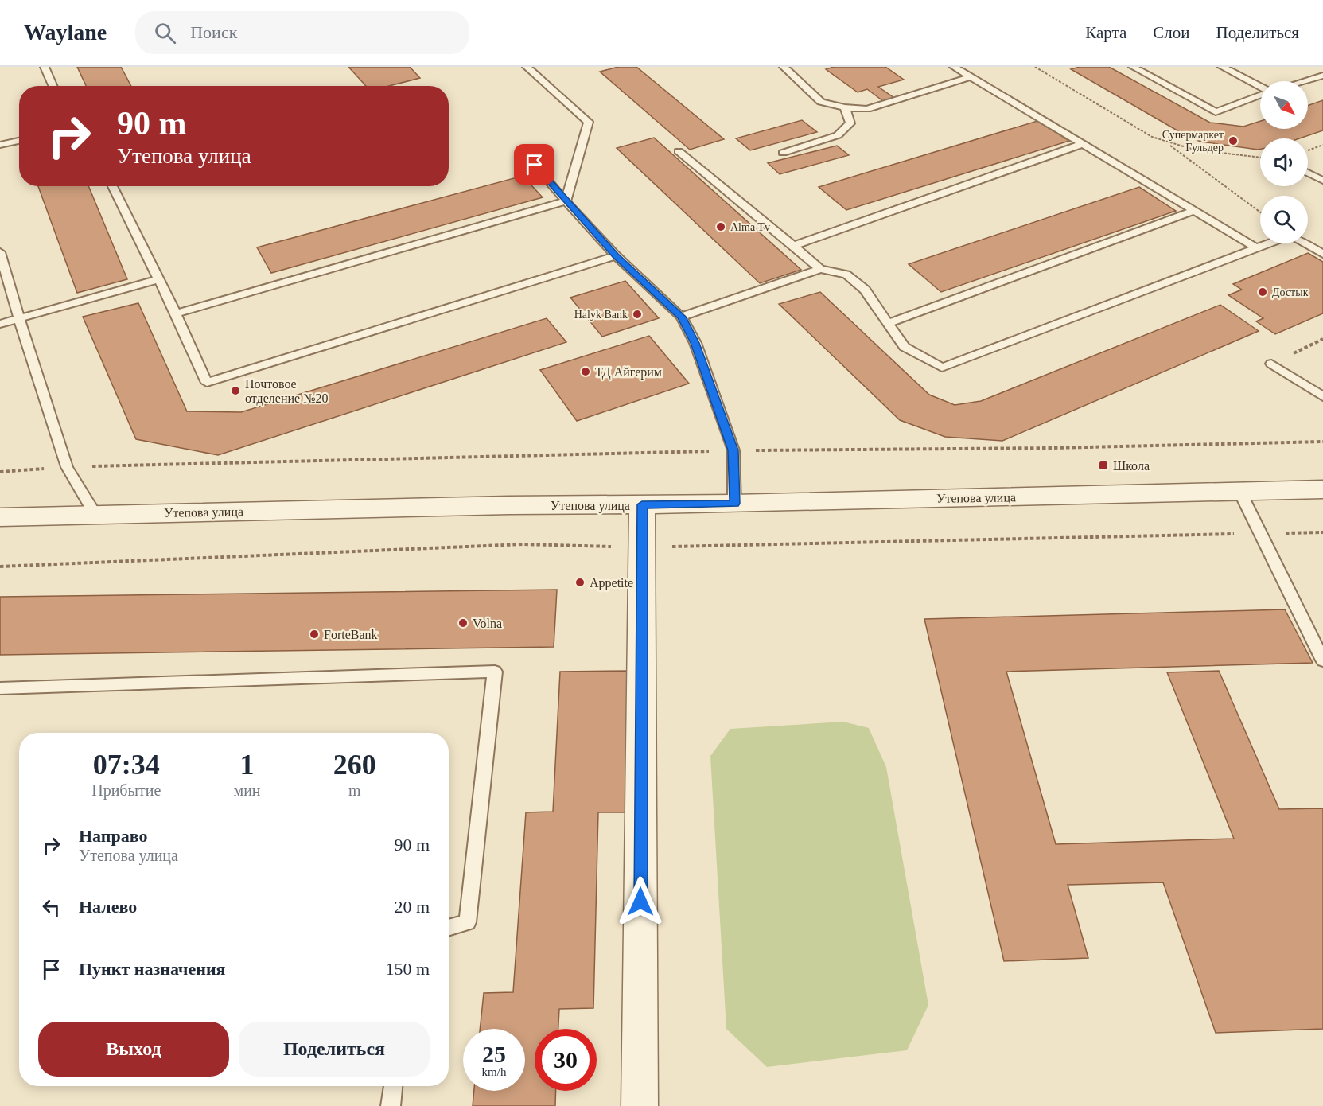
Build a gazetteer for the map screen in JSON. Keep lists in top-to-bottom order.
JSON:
{
  "streets": {
    "street": ["Утепова улица"]
  },
  "places": {
    "other": [
      "Супермаркет Гульдер",
      "Alma Tv",
      "Достык",
      "Halyk Bank",
      "ТД Айгерим",
      "Почтовое отделение №20",
      "Appetite",
      "Volna",
      "ForteBank"
    ],
    "transit": ["Школа"]
  },
  "north": "bottom right",
  "page": {
    "header": "Waylane",
    "search": "Поиск",
    "nav": ["Карта", "Слои", "Поделиться"],
    "turn": ["90 m", "Утепова улица"],
    "eta": [
      "07:34",
      "Прибытие",
      "1",
      "мин",
      "260",
      "m"
    ],
    "list": [
      {
        "name": "Направо",
        "note": "Утепова улица",
        "value": "90 m"
      },
      {
        "name": "Налево",
        "value": "20 m"
      },
      {
        "name": "Пункт назначения",
        "value": "150 m"
      }
    ],
    "buttons": ["Выход", "Поделиться"],
    "speed": "25 km/h",
    "limit": "30"
  }
}
